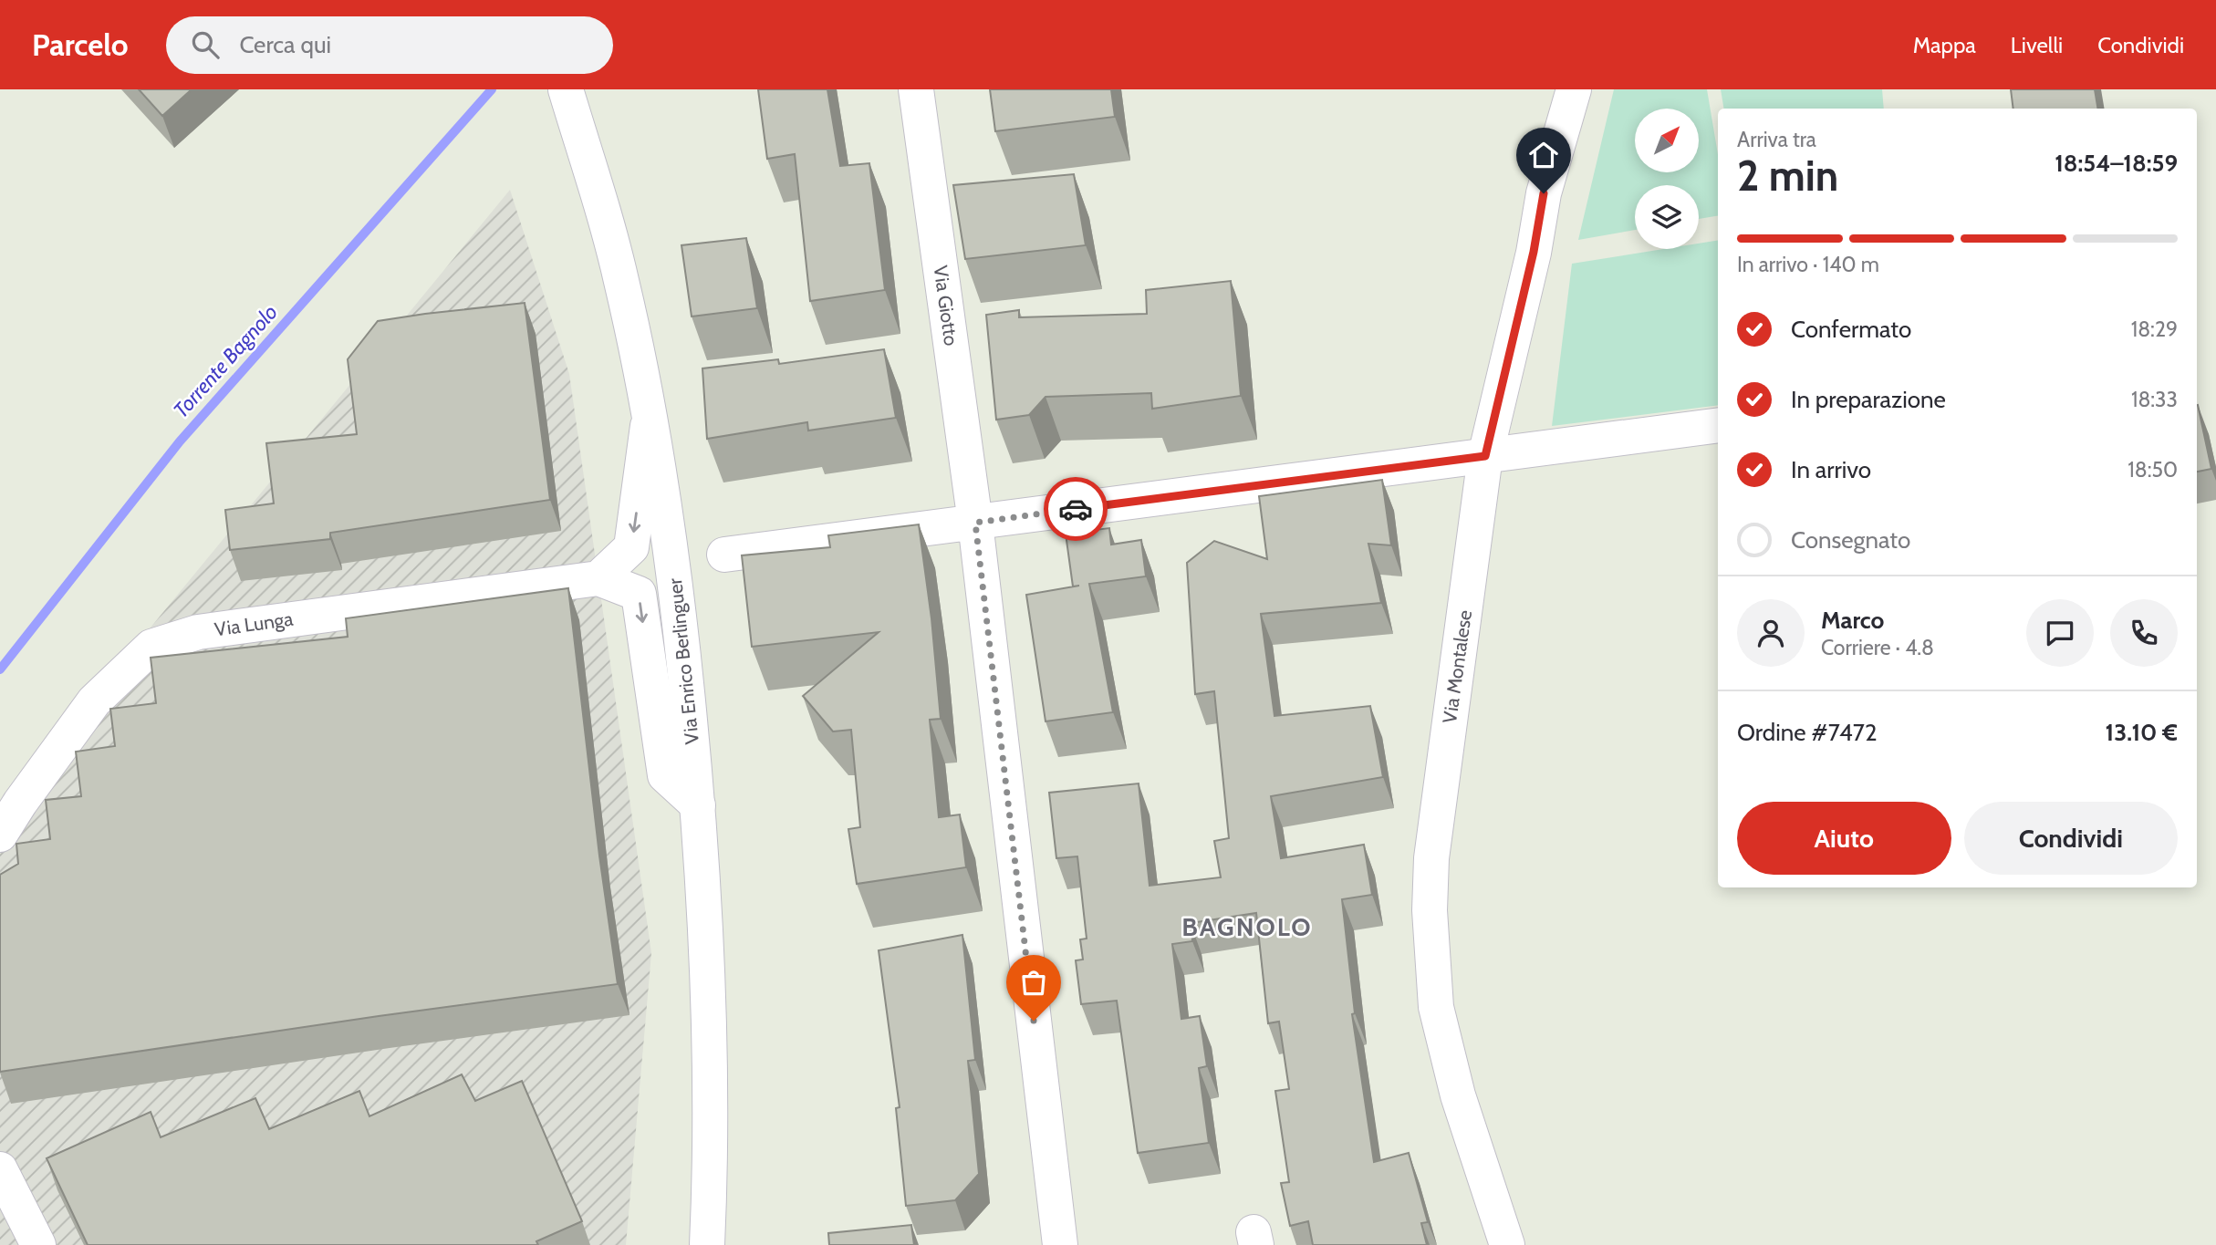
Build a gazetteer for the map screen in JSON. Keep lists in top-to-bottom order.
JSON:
{
  "streets": {
    "street": [
      "Via Giotto",
      "Via Lunga",
      "Via Enrico Berlinguer",
      "Via Montalese"
    ]
  },
  "districts": ["BAGNOLO"],
  "water": ["Torrente Bagnolo"],
  "north": "top right",
  "page": {
    "header": "Parcelo",
    "search": "Cerca qui",
    "nav": ["Mappa", "Livelli", "Condividi"],
    "heading": ["2 min", "Arriva tra", "18:54–18:59"],
    "panel": [
      "Marco",
      "Corriere · 4.8",
      "Ordine #7472",
      "13.10 €"
    ],
    "bar": "In arrivo · 140 m",
    "list": [
      ["Confermato", "18:29"],
      ["In preparazione", "18:33"],
      ["In arrivo", "18:50"],
      "Consegnato"
    ],
    "buttons": ["Aiuto", "Condividi"]
  }
}
